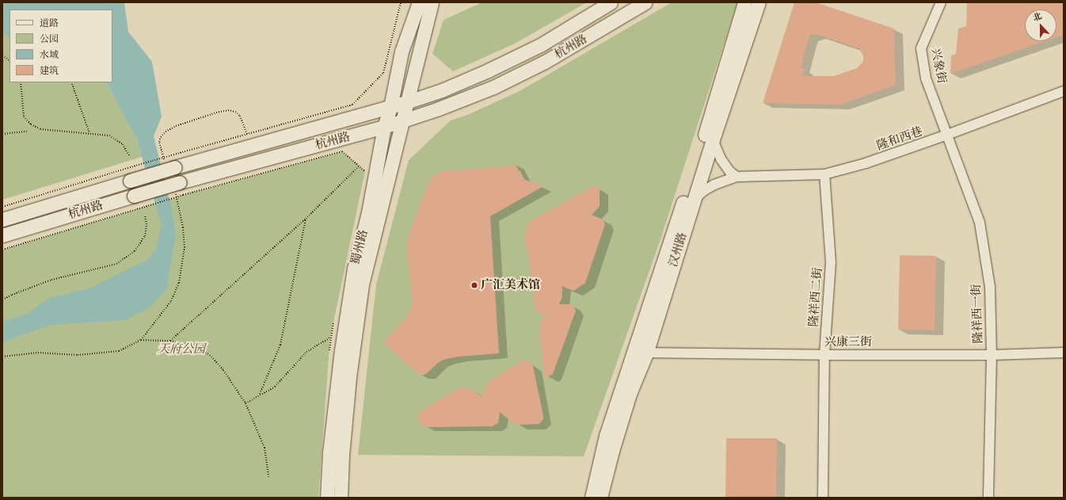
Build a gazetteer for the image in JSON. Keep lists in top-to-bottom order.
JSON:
{
  "streets": {
    "main road": ["杭州路", "蜀州路", "汉州路"],
    "street": [
      "兴象街",
      "隆和西巷",
      "隆祥西二街",
      "隆祥西一街",
      "兴康三街"
    ]
  },
  "crossings": [
    ["杭州路", "蜀州路"],
    ["兴象街", "隆和西巷"],
    ["兴象街", "隆祥西一街"],
    ["隆和西巷", "汉州路"],
    ["隆和西巷", "隆祥西二街"],
    ["隆和西巷", "隆祥西一街"],
    ["汉州路", "兴康三街"],
    ["隆祥西二街", "兴康三街"],
    ["隆祥西一街", "兴康三街"]
  ],
  "parks": ["天府公园"],
  "places": ["广汇美术馆"],
  "legend": [
    "道路",
    "公园",
    "水域",
    "建筑"
  ],
  "north": "top"
}
